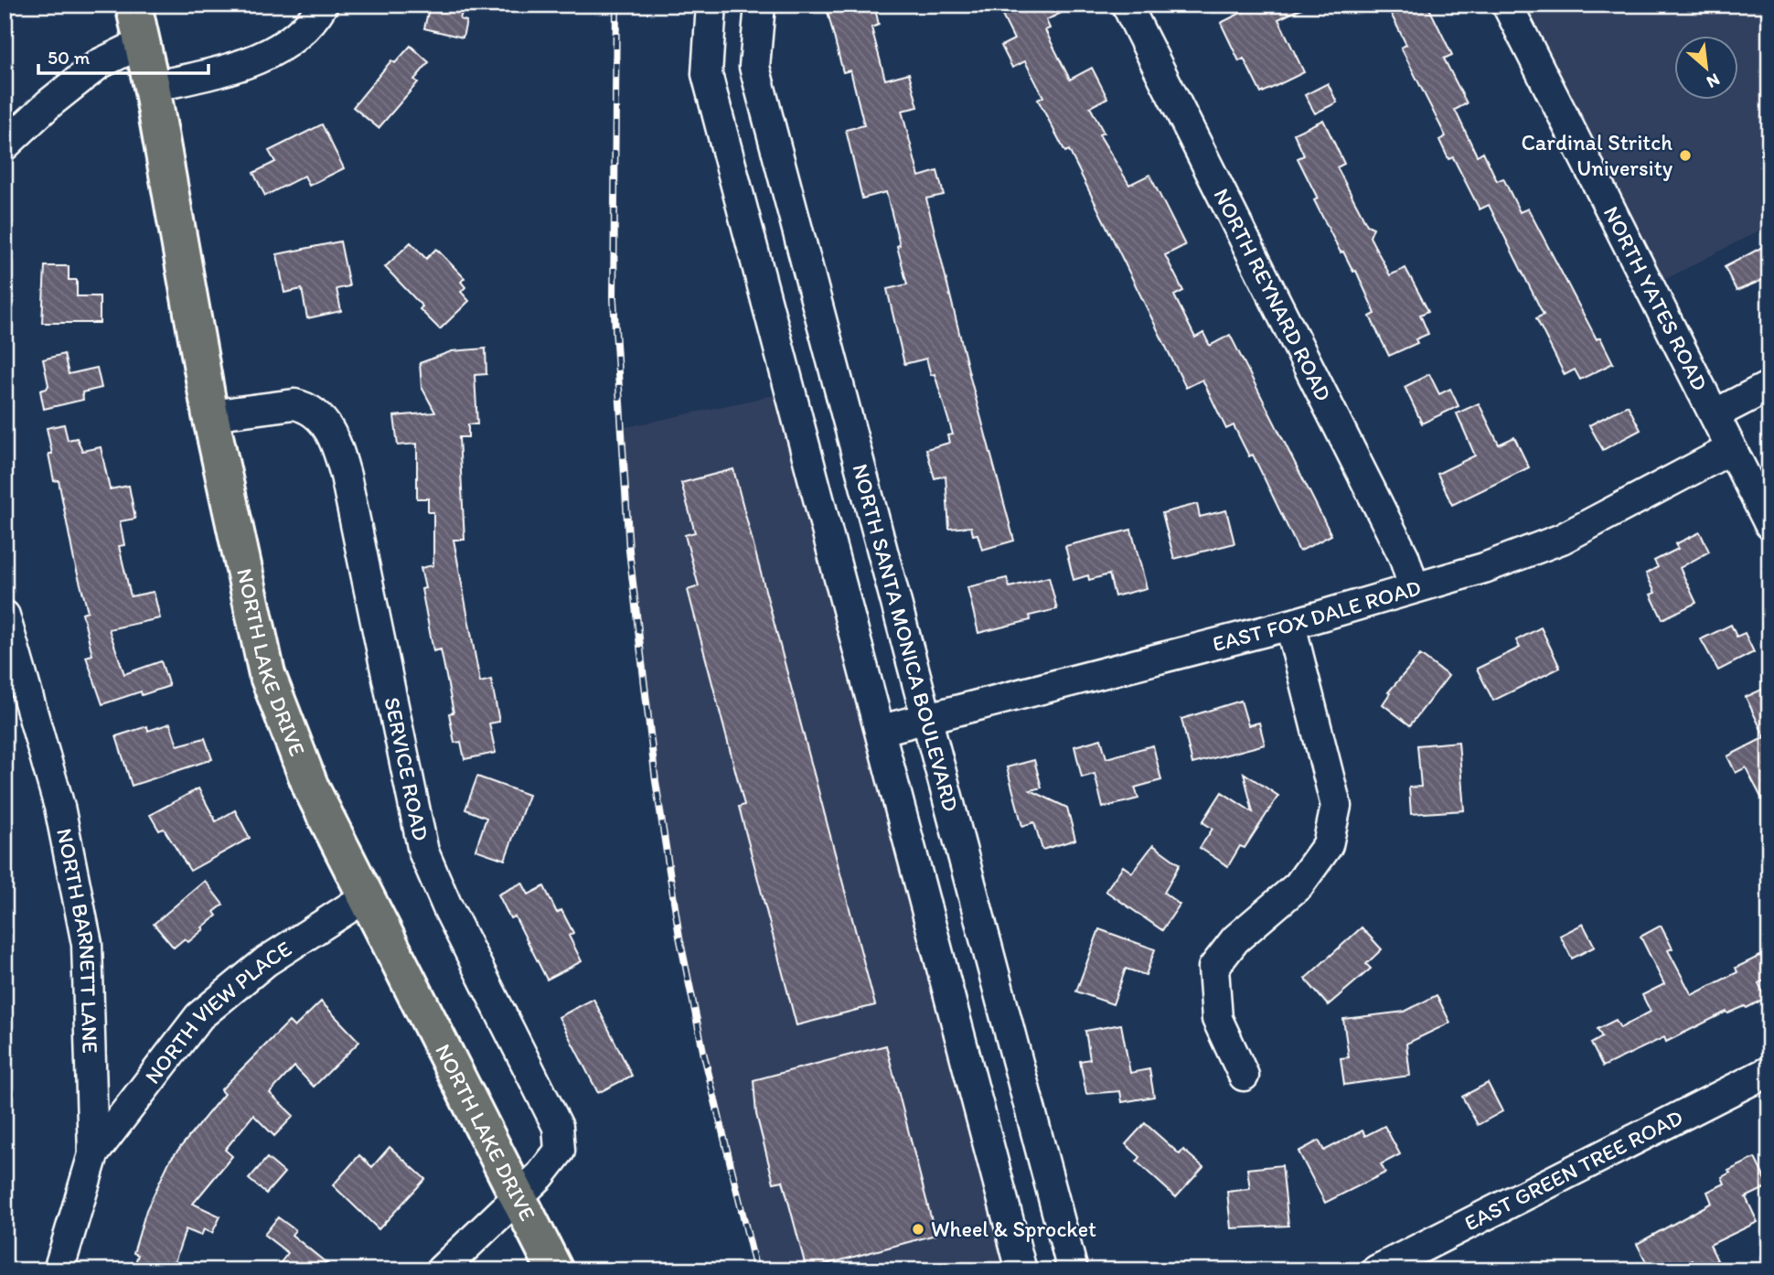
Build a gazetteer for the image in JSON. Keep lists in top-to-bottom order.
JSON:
{
  "streets": {
    "main road": ["NORTH LAKE DRIVE"],
    "street": [
      "NORTH REYNARD ROAD",
      "NORTH YATES ROAD",
      "EAST FOX DALE ROAD",
      "NORTH SANTA MONICA BOULEVARD",
      "SERVICE ROAD",
      "NORTH BARNETT LANE",
      "NORTH VIEW PLACE",
      "EAST GREEN TREE ROAD"
    ]
  },
  "crossings": [
    ["NORTH REYNARD ROAD", "EAST FOX DALE ROAD"],
    ["NORTH YATES ROAD", "EAST FOX DALE ROAD"],
    ["EAST FOX DALE ROAD", "NORTH SANTA MONICA BOULEVARD"],
    ["NORTH LAKE DRIVE", "SERVICE ROAD"],
    ["NORTH LAKE DRIVE", "NORTH VIEW PLACE"],
    ["NORTH BARNETT LANE", "NORTH VIEW PLACE"]
  ],
  "places": ["Cardinal Stritch University", "Wheel & Sprocket"],
  "scale_bar": "50 m",
  "north": "bottom right"
}
